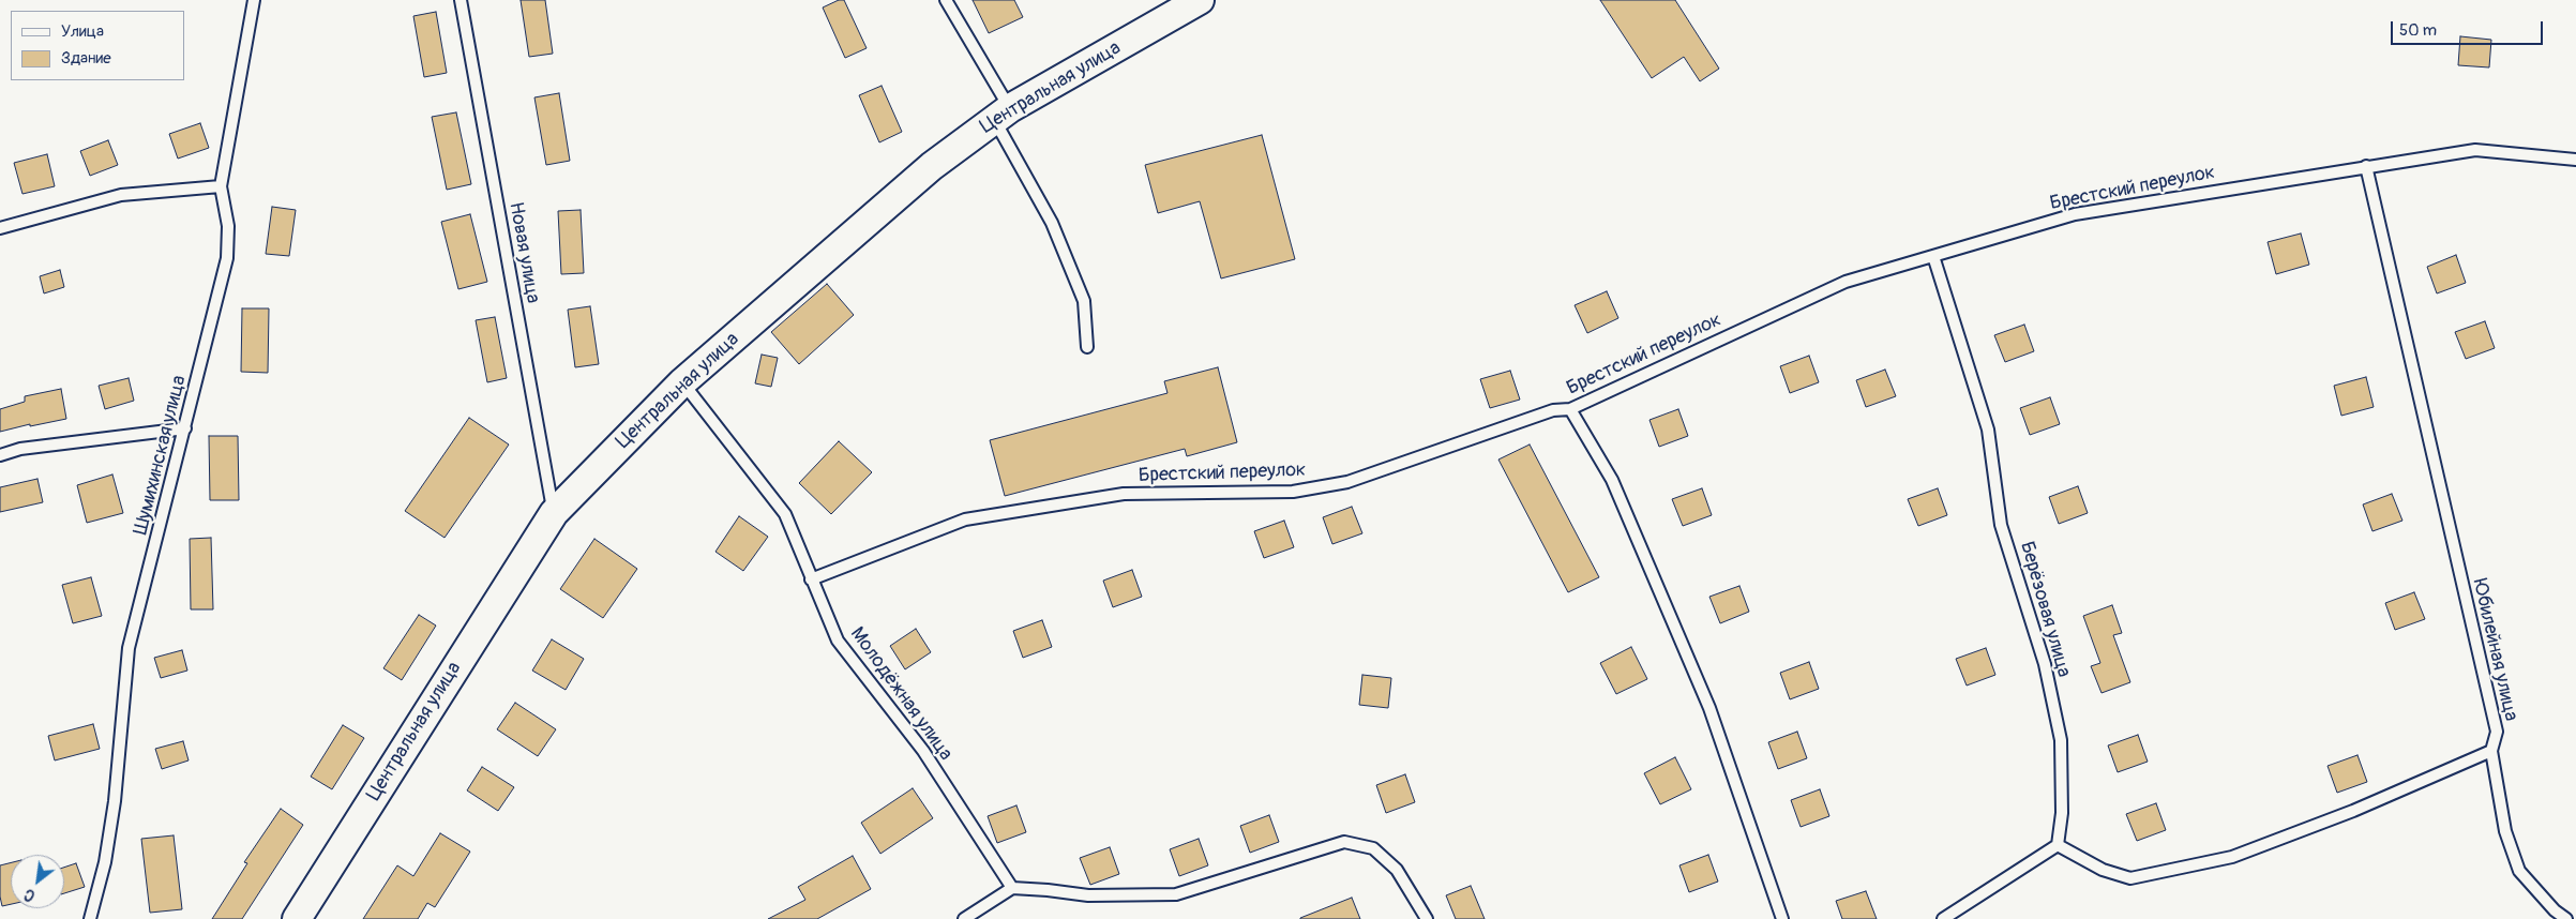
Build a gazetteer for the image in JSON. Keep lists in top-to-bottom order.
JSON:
{
  "streets": {
    "street": ["Центральная улица"],
    "lane": [
      "Брестский переулок",
      "Новая улица",
      "Шумихинская улица",
      "Берёзовая улица",
      "Юбилейная улица",
      "Молодёжная улица"
    ]
  },
  "crossings": [
    ["Центральная улица", "Новая улица"],
    ["Центральная улица", "Молодёжная улица"],
    ["Брестский переулок", "Берёзовая улица"],
    ["Брестский переулок", "Юбилейная улица"],
    ["Брестский переулок", "Молодёжная улица"]
  ],
  "legend": ["Улица", "Здание"],
  "scale_bar": "50 m",
  "north": "bottom left"
}
